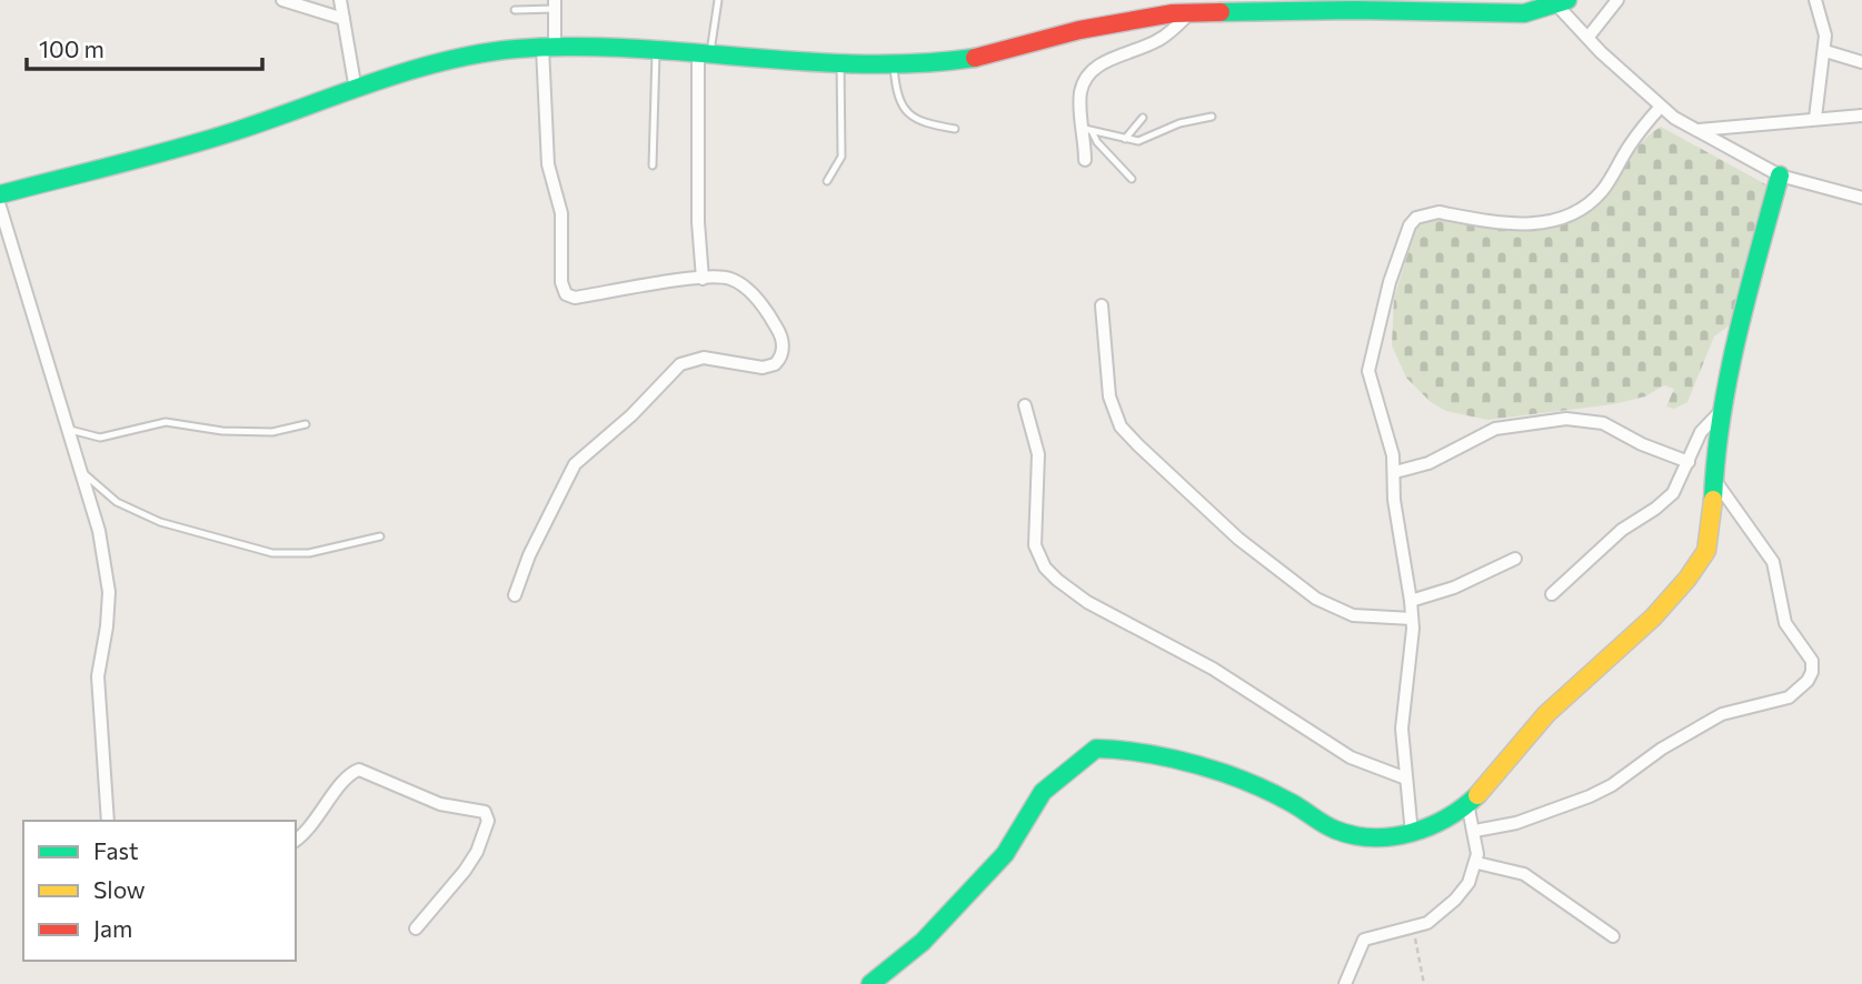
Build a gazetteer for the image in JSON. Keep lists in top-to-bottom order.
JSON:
{
  "legend": ["Fast", "Slow", "Jam"],
  "scale_bar": "100 m"
}
